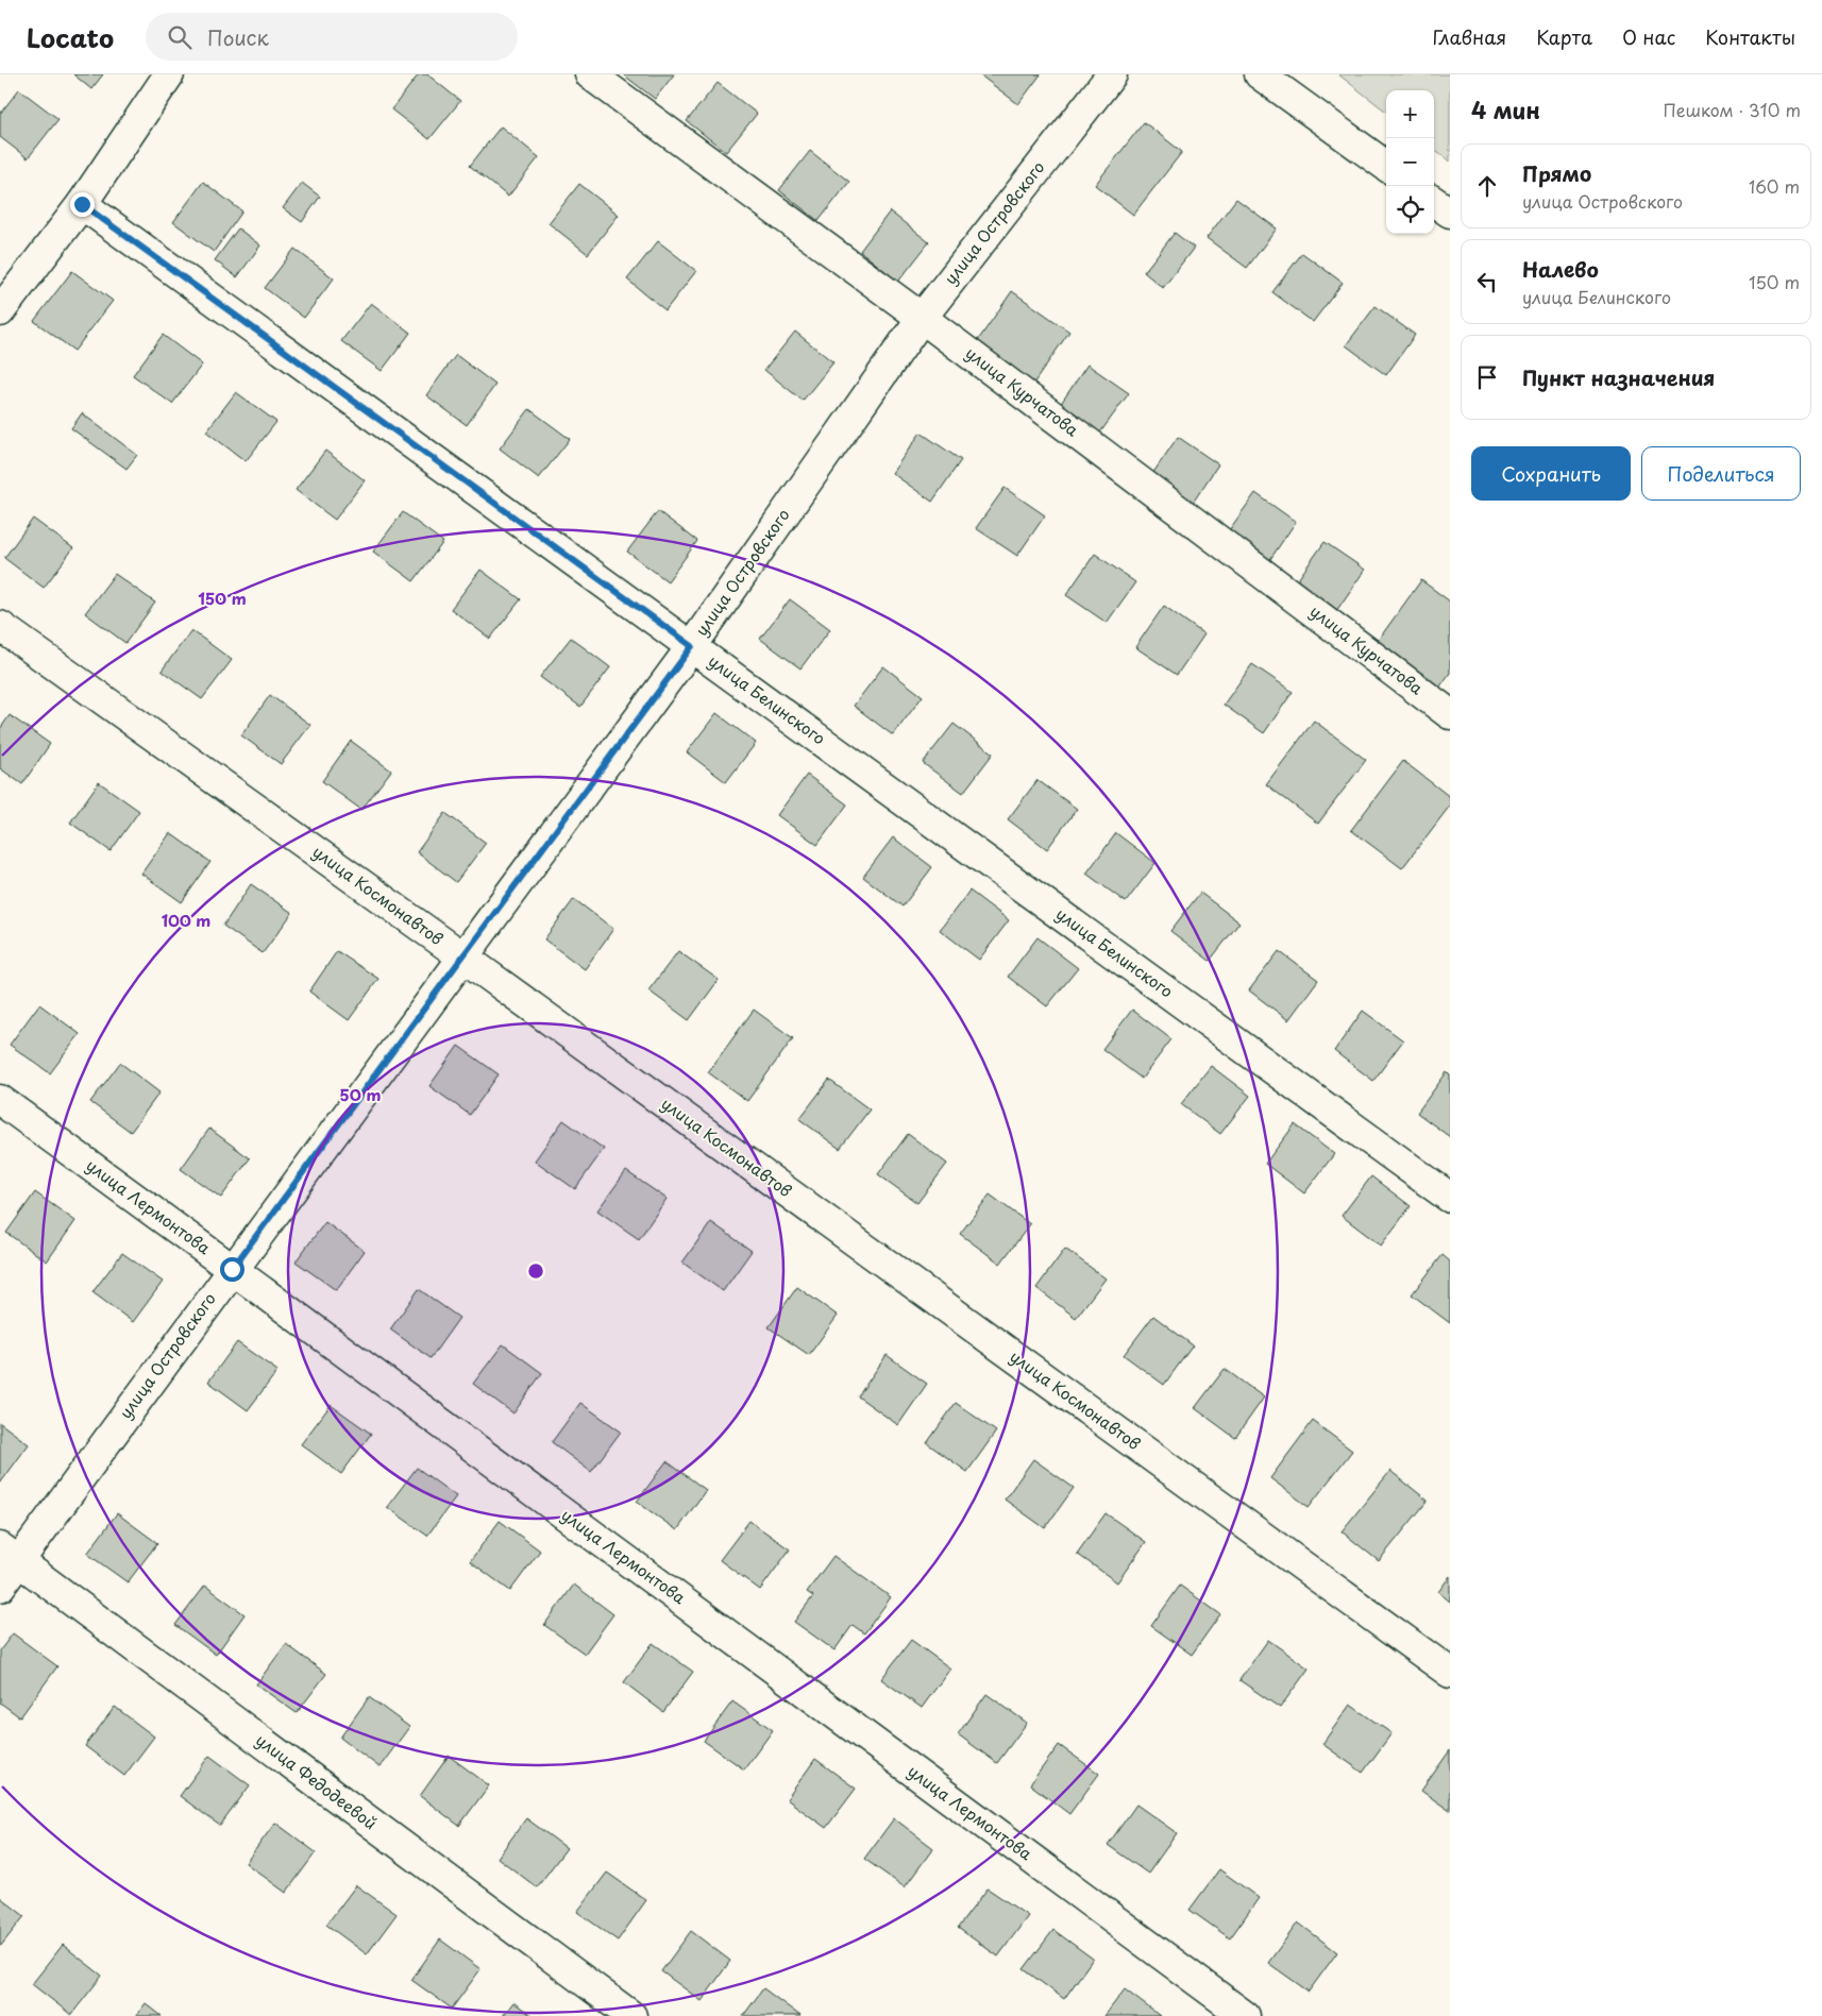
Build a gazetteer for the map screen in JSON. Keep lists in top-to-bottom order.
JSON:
{
  "streets": {
    "street": [
      "улица Островского",
      "улица Курчатова",
      "улица Белинского",
      "улица Космонавтов",
      "улица Лермонтова",
      "улица Федодеевой"
    ]
  },
  "crossings": [
    ["улица Островского", "улица Курчатова"],
    ["улица Островского", "улица Белинского"],
    ["улица Островского", "улица Космонавтов"],
    ["улица Островского", "улица Лермонтова"],
    ["улица Островского", "улица Федодеевой"]
  ],
  "page": {
    "header": "Locato",
    "search": "Поиск",
    "nav": [
      "Главная",
      "Карта",
      "О нас",
      "Контакты"
    ],
    "heading": ["4 мин", "Пешком · 310 m"],
    "map_buttons": ["+", "−"],
    "list": [
      ["Прямо", "улица Островского", "160 m"],
      ["Налево", "улица Белинского", "150 m"],
      "Пункт назначения"
    ],
    "buttons": ["Сохранить", "Поделиться"]
  },
  "rings": ["150 m", "100 m", "50 m"]
}
